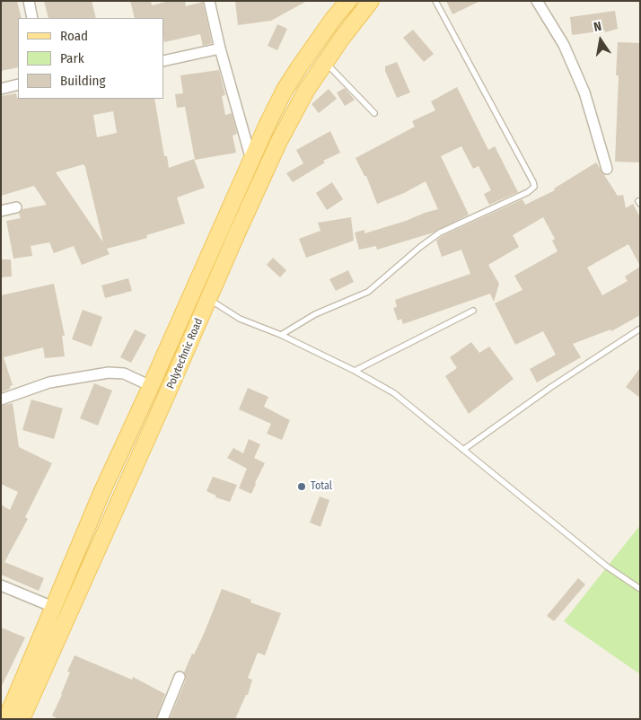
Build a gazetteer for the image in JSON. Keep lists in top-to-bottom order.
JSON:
{
  "streets": {
    "main road": ["Polytechnic Road"]
  },
  "places": ["Total"],
  "legend": ["Road", "Park", "Building"],
  "north": "top"
}
